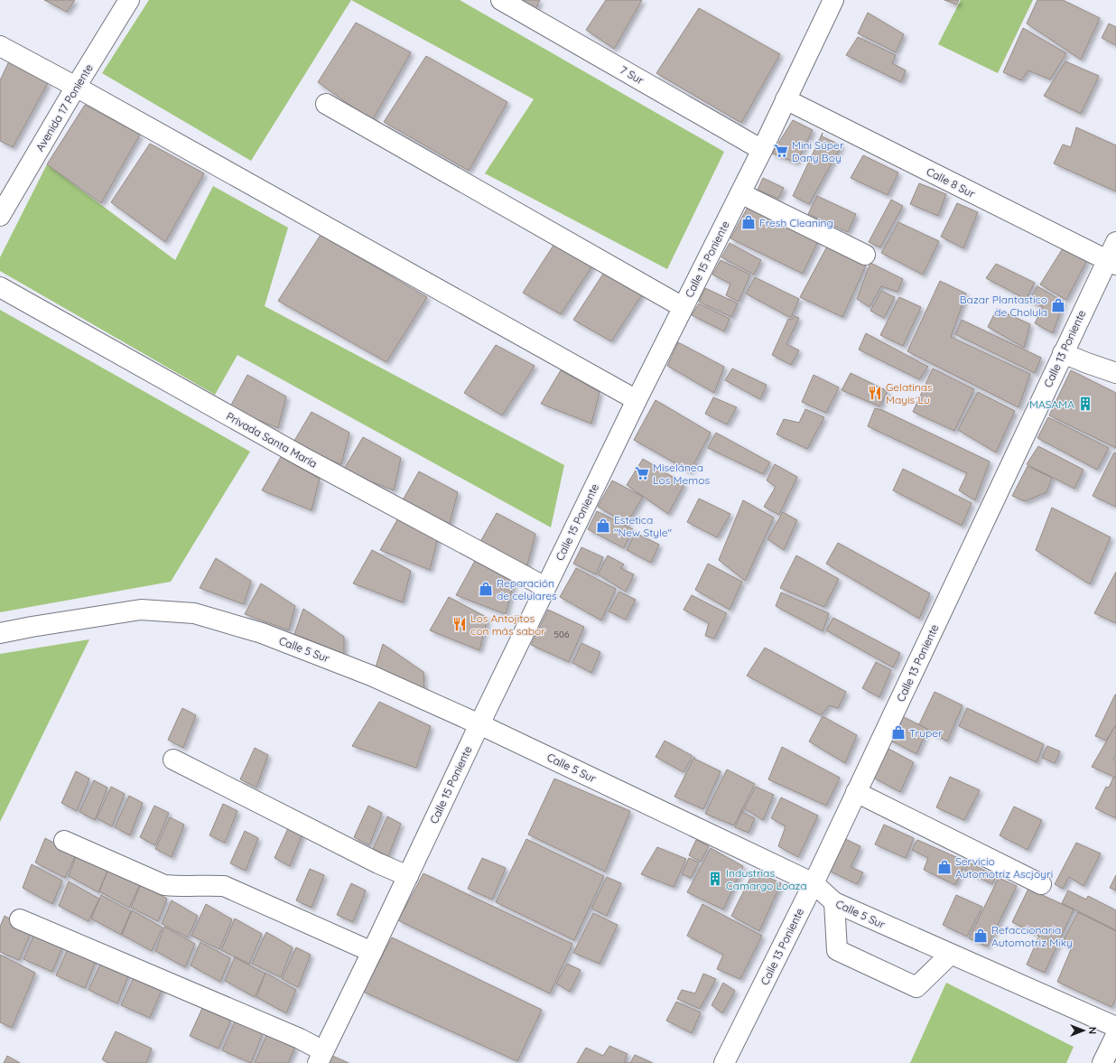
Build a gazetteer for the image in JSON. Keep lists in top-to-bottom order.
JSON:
{
  "streets": {
    "street": [
      "7 Sur",
      "Avenida 17 Poniente",
      "Calle 8 Sur",
      "Calle 15 Poniente",
      "Calle 13 Poniente",
      "Privada Santa María",
      "Calle 5 Sur"
    ]
  },
  "crossings": [
    ["7 Sur", "Calle 15 Poniente"],
    ["Calle 8 Sur", "Calle 15 Poniente"],
    ["Calle 8 Sur", "Calle 13 Poniente"],
    ["Calle 15 Poniente", "Privada Santa María"],
    ["Calle 15 Poniente", "Calle 5 Sur"],
    ["Calle 13 Poniente", "Calle 5 Sur"]
  ],
  "places": {
    "supermarket": ["Mini Súper Dany Boy", "Miselánea Los Memos"],
    "shop": [
      "Fresh Cleaning",
      "Bazar Plantastico de Cholula",
      "Estetica \"New Style\"",
      "Reparación de celulares",
      "Truper",
      "Servicio Automotriz Ascjoyri",
      "Refaccionaria Automotriz Miky"
    ],
    "restaurant": ["Gelatinas Mayis´Lu", "Los Antojitos con más sabor"],
    "building": ["MASAMA", "Industrias Camargo Loaza"]
  },
  "house_numbers": ["506"],
  "north": "right"
}
